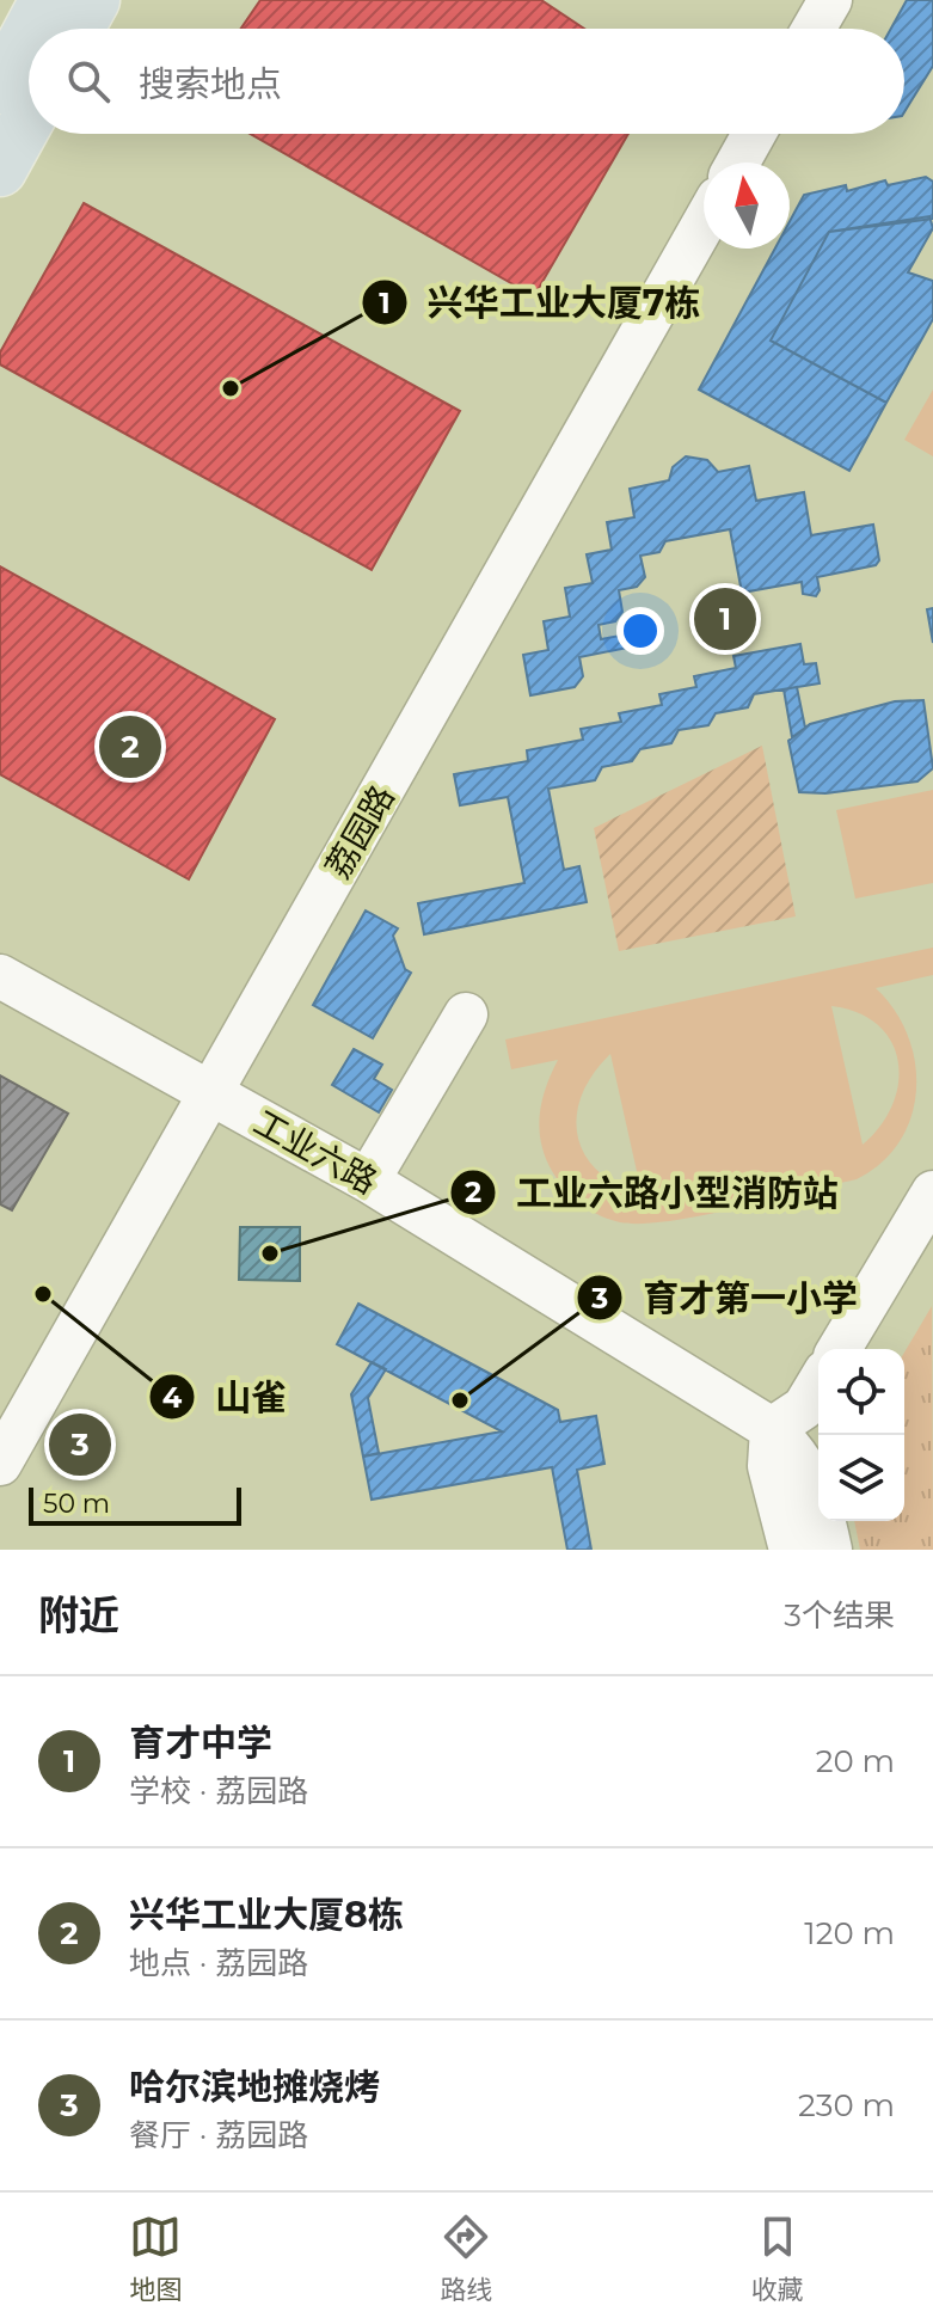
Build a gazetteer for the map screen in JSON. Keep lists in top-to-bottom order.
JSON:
{
  "streets": {
    "street": ["荔园路", "工业六路"]
  },
  "crossings": [
    ["荔园路", "工业六路"]
  ],
  "places": [
    "兴华工业大厦7栋",
    "工业六路小型消防站",
    "山雀",
    "育才第一小学"
  ],
  "scale_bar": "50 m",
  "north": "top",
  "page": {
    "search": "搜索地点",
    "pins": ["1", "2", "3"],
    "scale": "50 m",
    "heading": ["附近", "3个结果"],
    "list": [
      {
        "mark": "1",
        "name": "育才中学",
        "note": "学校 · 荔园路",
        "value": "20 m"
      },
      {
        "mark": "2",
        "name": "兴华工业大厦8栋",
        "note": "地点 · 荔园路",
        "value": "120 m"
      },
      {
        "mark": "3",
        "name": "哈尔滨地摊烧烤",
        "note": "餐厅 · 荔园路",
        "value": "230 m"
      }
    ],
    "nav": ["地图", "路线", "收藏"]
  }
}
